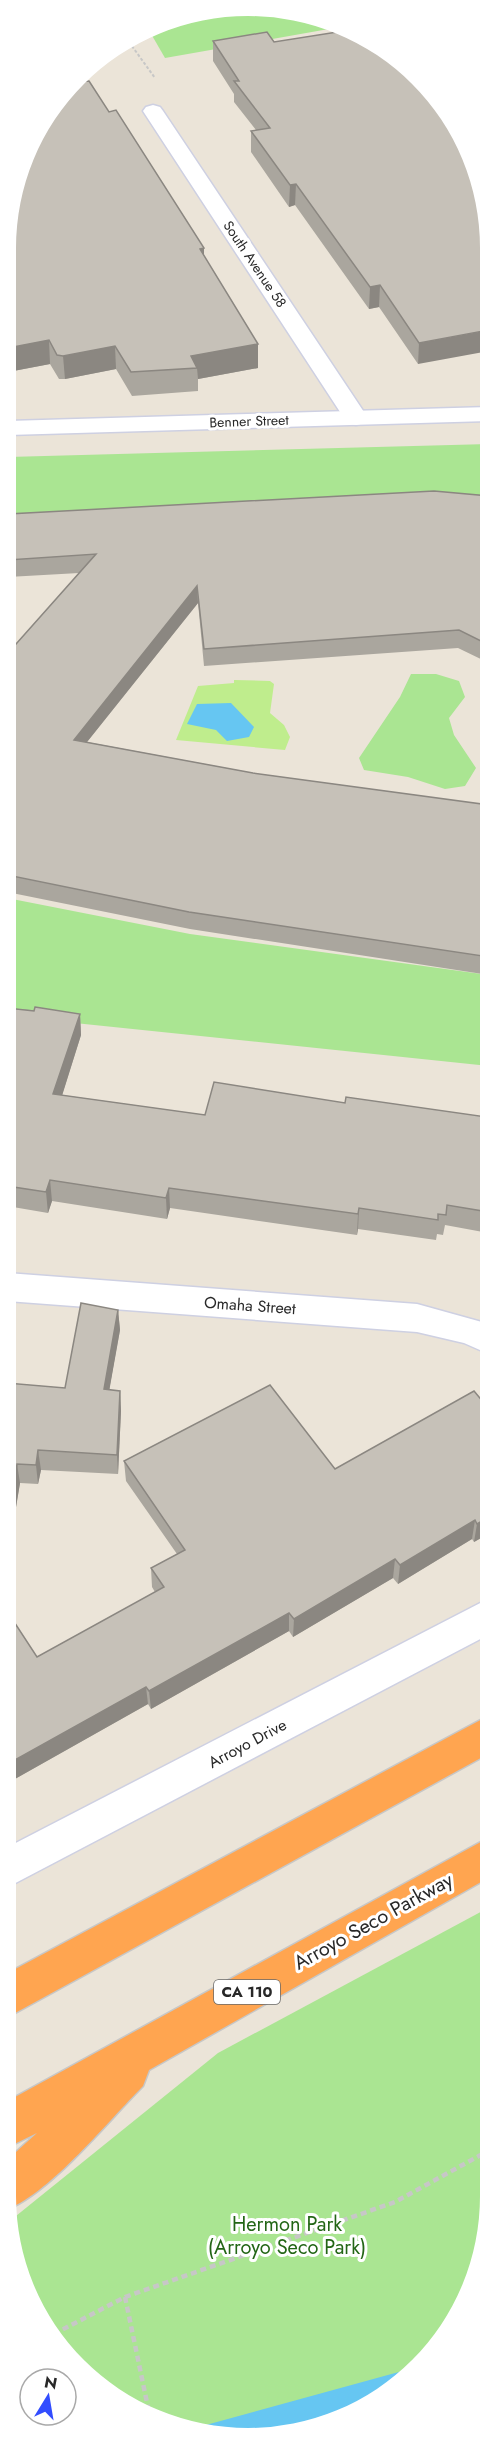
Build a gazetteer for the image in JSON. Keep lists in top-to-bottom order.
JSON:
{
  "streets": {
    "highway": ["Arroyo Seco Parkway", "CA 110"],
    "street": [
      "South Avenue 58",
      "Benner Street",
      "Omaha Street",
      "Arroyo Drive"
    ]
  },
  "crossings": [
    ["South Avenue 58", "Benner Street"]
  ],
  "parks": ["Hermon Park (Arroyo Seco Park)"],
  "north": "top"
}
